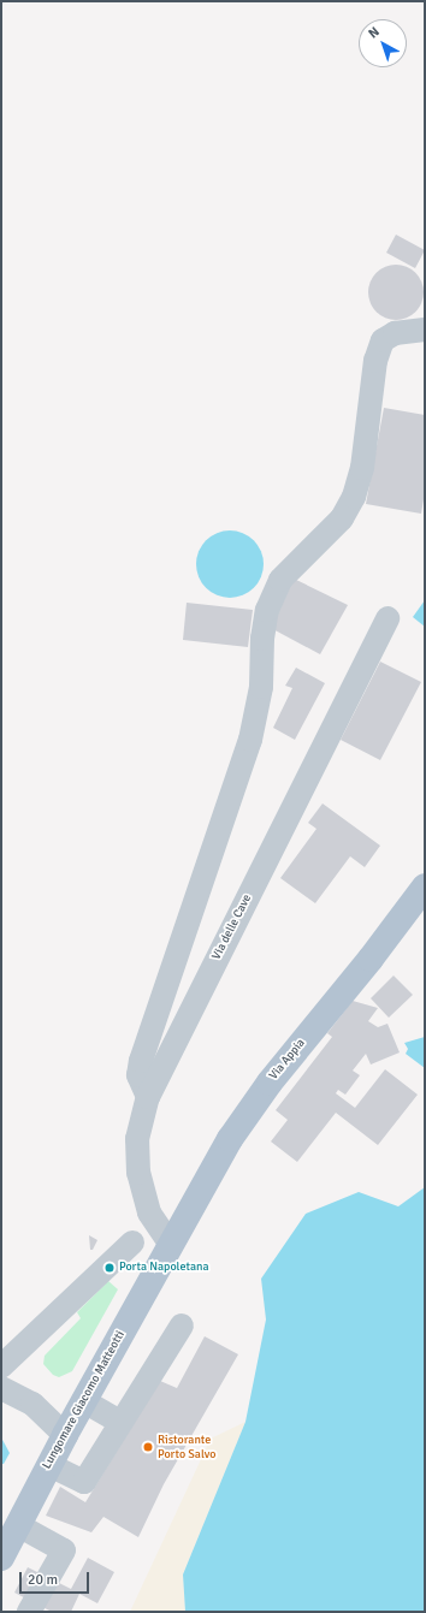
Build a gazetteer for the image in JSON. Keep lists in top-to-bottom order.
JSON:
{
  "streets": {
    "main road": ["Via Appia", "Lungomare Giacomo Matteotti"],
    "street": ["Via delle Cave"]
  },
  "crossings": [
    ["Via delle Cave", "Via Appia"],
    ["Via delle Cave", "Lungomare Giacomo Matteotti"],
    ["Via Appia", "Lungomare Giacomo Matteotti"]
  ],
  "places": ["Porta Napoletana", "Ristorante Porto Salvo"],
  "scale_bar": "20 m",
  "north": "top left"
}
